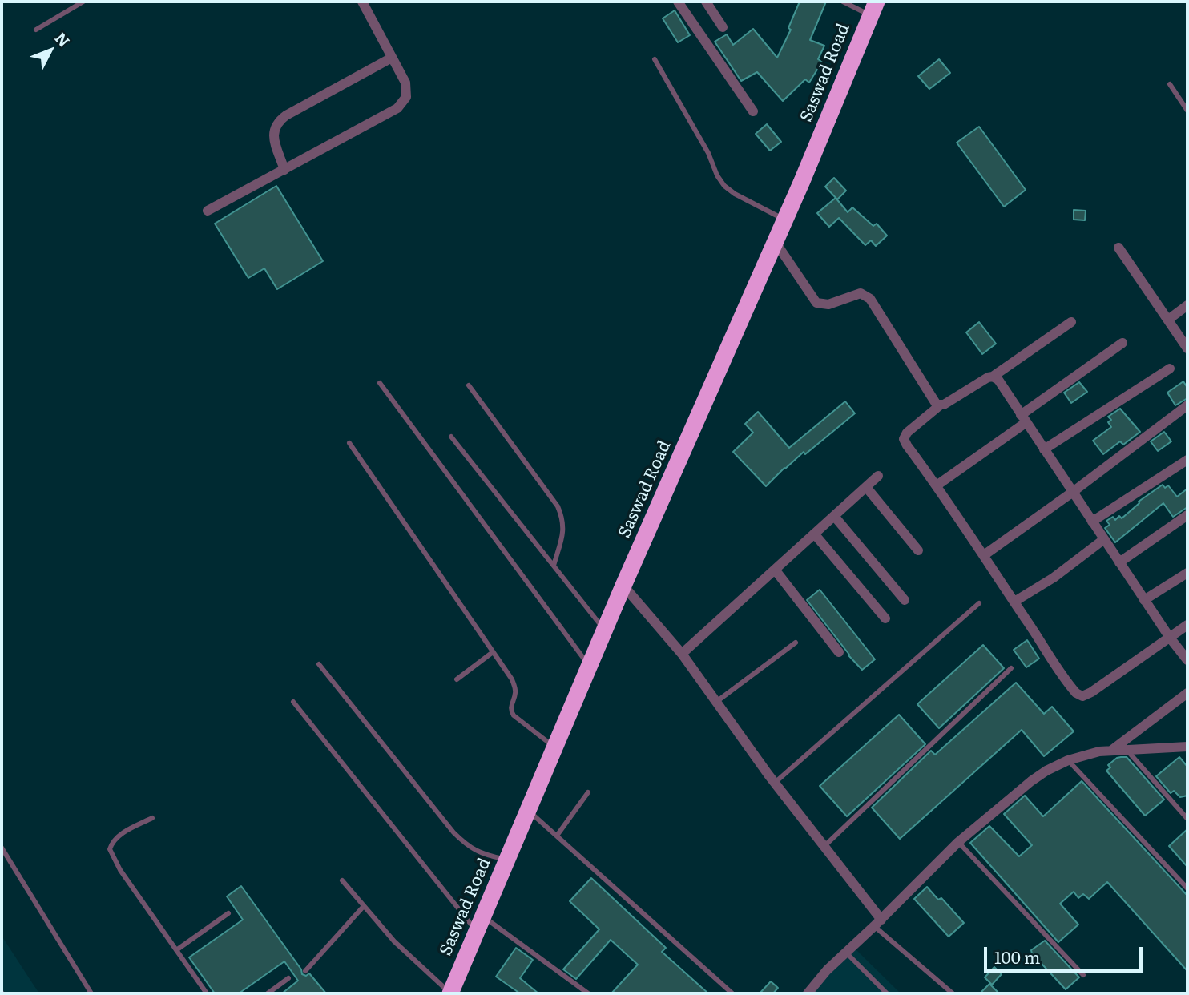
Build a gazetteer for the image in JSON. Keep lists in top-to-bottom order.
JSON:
{
  "streets": {
    "highway": ["Saswad Road"]
  },
  "scale_bar": "100 m",
  "north": "top right"
}
